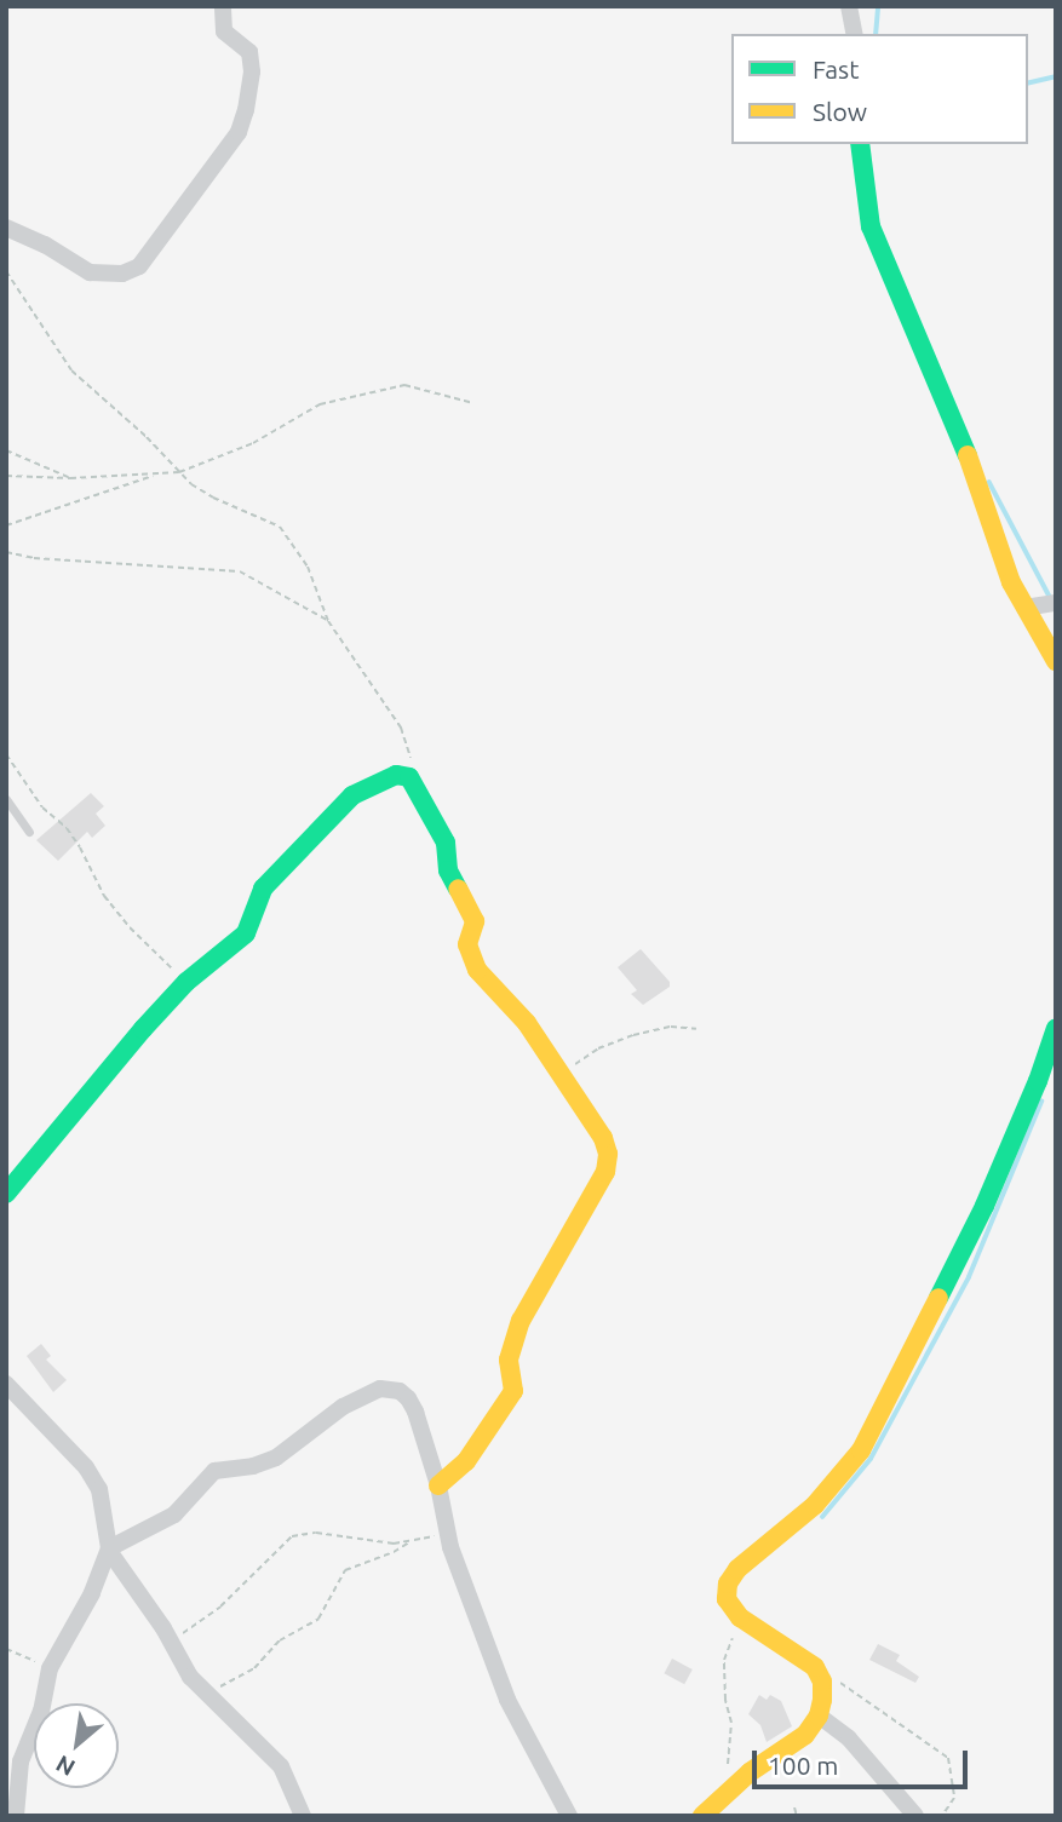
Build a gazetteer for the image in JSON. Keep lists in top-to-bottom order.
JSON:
{
  "legend": ["Fast", "Slow"],
  "scale_bar": "100 m",
  "north": "bottom left"
}
